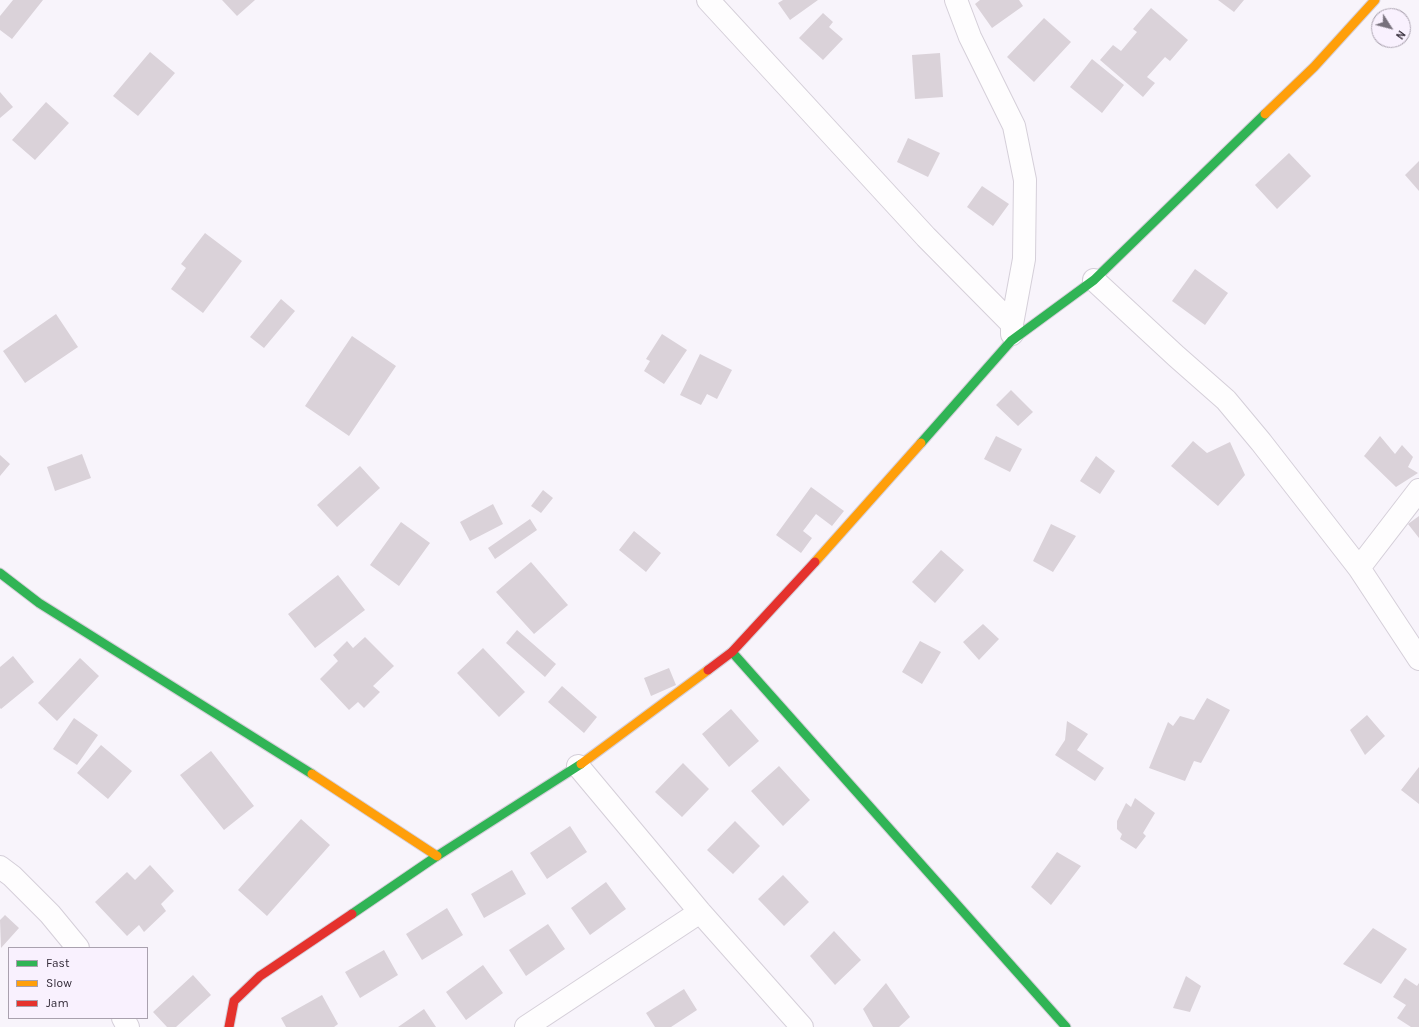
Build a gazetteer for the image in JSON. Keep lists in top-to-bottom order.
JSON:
{
  "legend": ["Fast", "Slow", "Jam"],
  "north": "bottom right"
}
